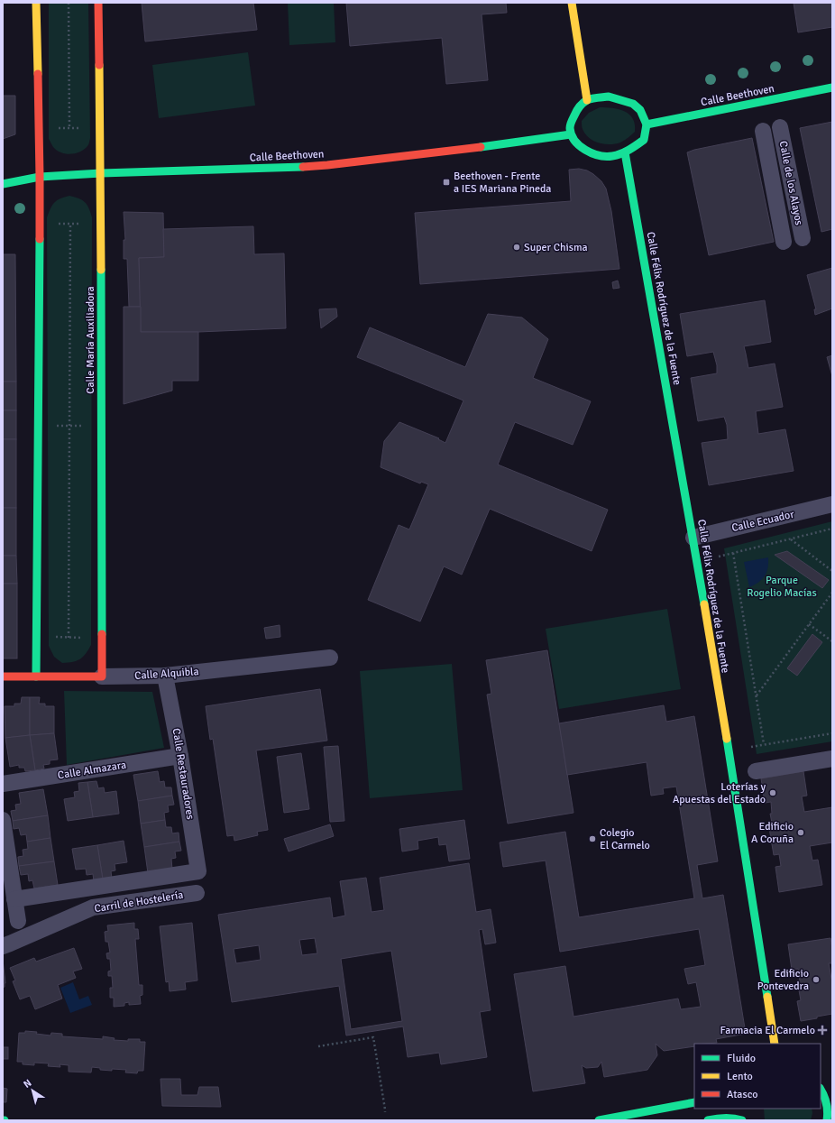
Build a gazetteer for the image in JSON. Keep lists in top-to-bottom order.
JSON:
{
  "streets": {
    "street": [
      "Calle Beethoven",
      "Calle de los Alayos",
      "Calle Félix Rodríguez de la Fuente",
      "Calle María Auxiliadora",
      "Calle Ecuador",
      "Calle Alquibla",
      "Calle Almazara",
      "Calle Restauradores",
      "Carril de Hostelería"
    ]
  },
  "crossings": [
    ["Calle Beethoven", "Calle Félix Rodríguez de la Fuente"],
    ["Calle Beethoven", "Calle María Auxiliadora"],
    ["Calle Félix Rodríguez de la Fuente", "Calle Ecuador"],
    ["Calle María Auxiliadora", "Calle Alquibla"],
    ["Calle Alquibla", "Calle Restauradores"],
    ["Calle Almazara", "Calle Restauradores"],
    ["Calle Restauradores", "Carril de Hostelería"]
  ],
  "parks": ["Parque Rogelio Macías"],
  "places": {
    "transit": ["Beethoven - Frente a IES Mariana Pineda"],
    "other": [
      "Super Chisma",
      "Loterías y Apuestas del Estado",
      "Edificio A Coruña",
      "Colegio El Carmelo",
      "Edificio Pontevedra"
    ],
    "health": ["Farmacia El Carmelo"]
  },
  "legend": ["Fluido", "Lento", "Atasco"],
  "north": "top left"
}
